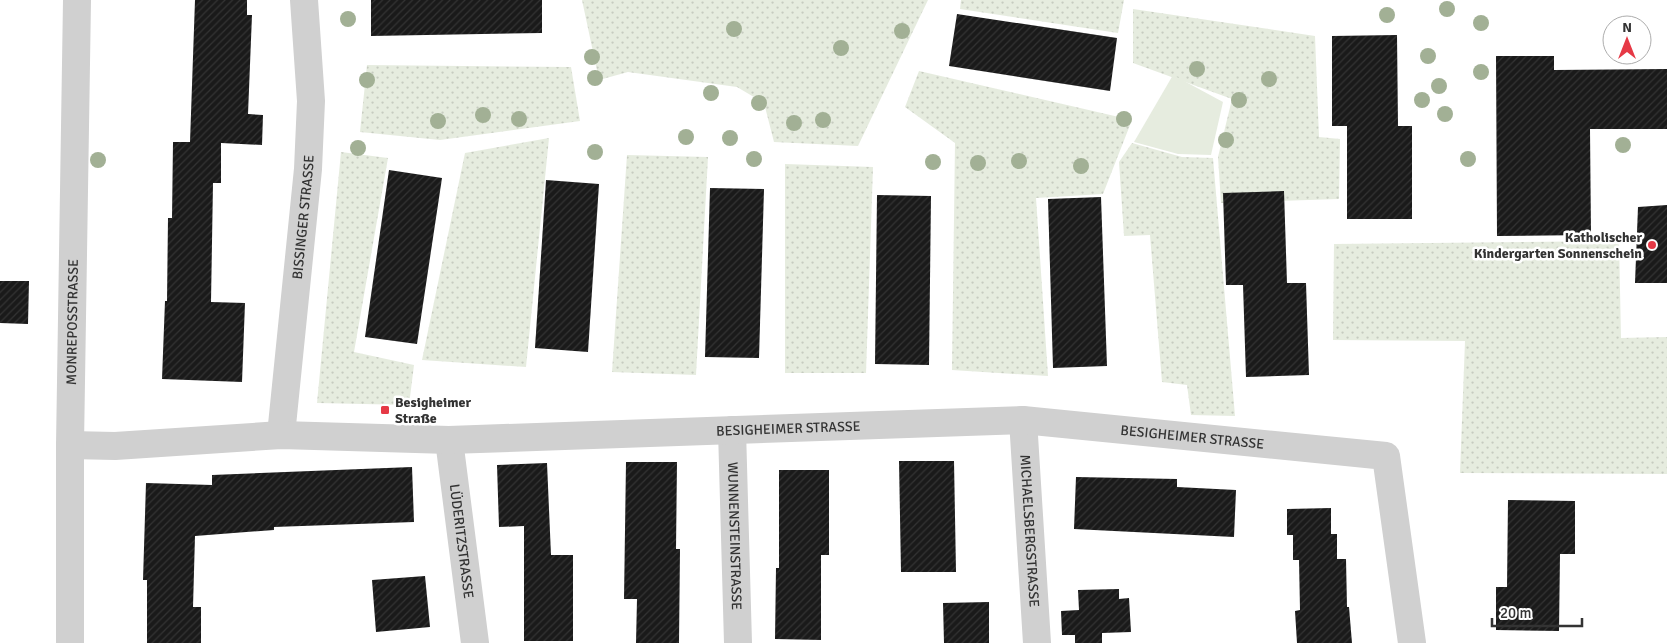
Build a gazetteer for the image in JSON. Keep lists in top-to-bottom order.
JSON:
{
  "streets": {
    "street": [
      "BISSINGER STRASSE",
      "MONREPOSSTRASSE",
      "BESIGHEIMER STRASSE",
      "MICHAELSBERGSTRASSE",
      "WUNNENSTEINSTRASSE",
      "LÜDERITZSTRASSE"
    ]
  },
  "crossings": [
    ["BISSINGER STRASSE", "BESIGHEIMER STRASSE"],
    ["MONREPOSSTRASSE", "BESIGHEIMER STRASSE"],
    ["BESIGHEIMER STRASSE", "MICHAELSBERGSTRASSE"],
    ["BESIGHEIMER STRASSE", "WUNNENSTEINSTRASSE"],
    ["BESIGHEIMER STRASSE", "LÜDERITZSTRASSE"]
  ],
  "places": {
    "other": ["Katholischer Kindergarten Sonnenschein"],
    "transit": ["Besigheimer Straße"]
  },
  "scale_bar": "20 m",
  "north": "top"
}
